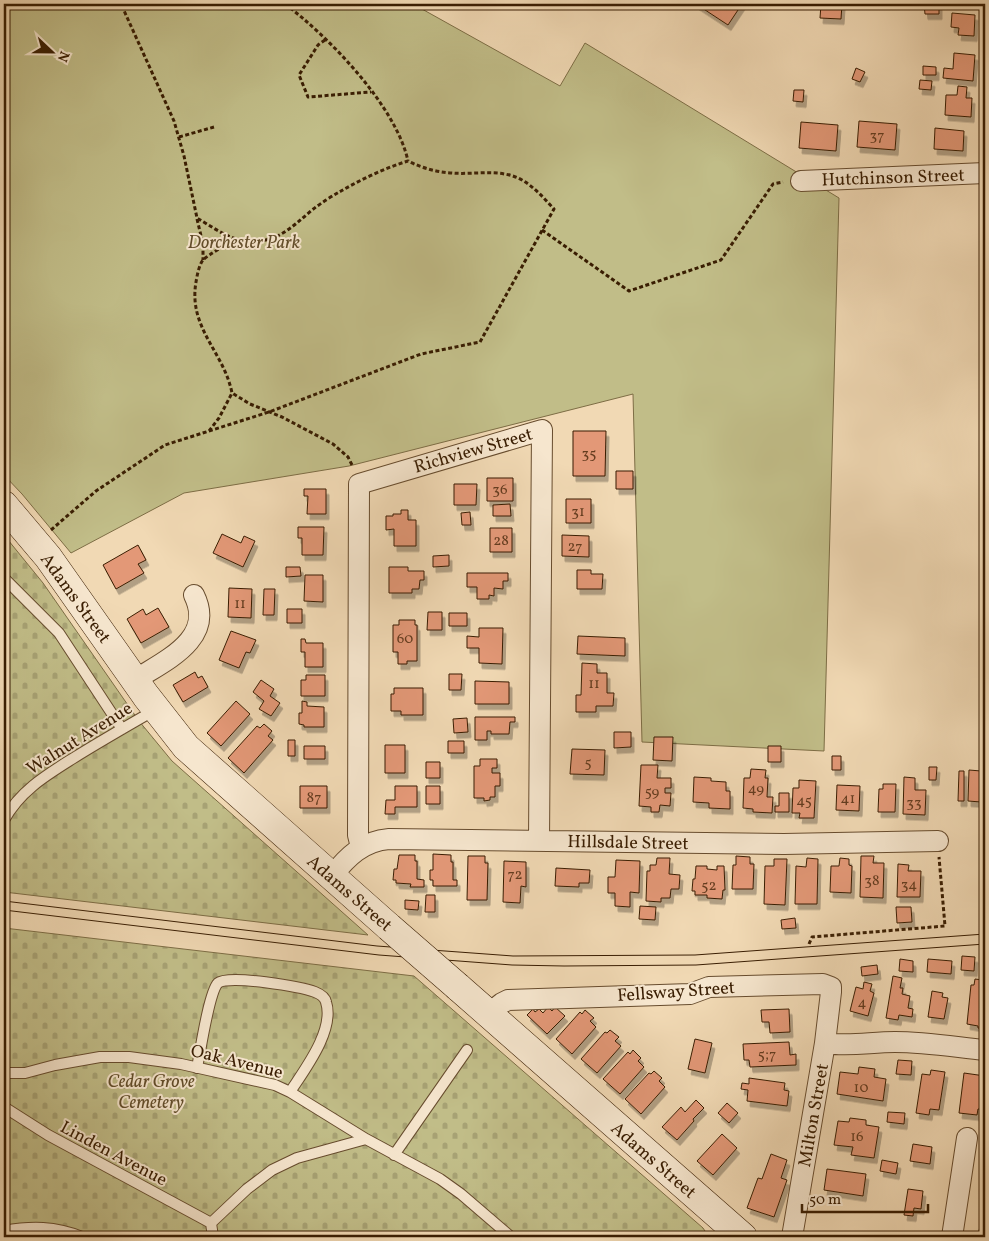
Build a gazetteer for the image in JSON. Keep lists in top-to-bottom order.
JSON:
{
  "streets": {
    "main road": ["Adams Street"],
    "street": [
      "Hutchinson Street",
      "Richview Street",
      "Hillsdale Street",
      "Fellsway Street",
      "Milton Street"
    ],
    "lane": ["Walnut Avenue", "Oak Avenue", "Linden Avenue"]
  },
  "crossings": [
    ["Richview Street", "Hillsdale Street"],
    ["Adams Street", "Walnut Avenue"],
    ["Adams Street", "Hillsdale Street"],
    ["Adams Street", "Fellsway Street"],
    ["Fellsway Street", "Milton Street"]
  ],
  "parks": ["Dorchester Park", "Cedar Grove Cemetery"],
  "house_numbers": [
    "37",
    "35",
    "36",
    "31",
    "28",
    "27",
    "11",
    "60",
    "11",
    "5",
    "49",
    "59",
    "87",
    "41",
    "45",
    "33",
    "72",
    "38",
    "34",
    "52",
    "4",
    "5;7",
    "10",
    "16"
  ],
  "scale_bar": "50 m",
  "north": "right"
}
